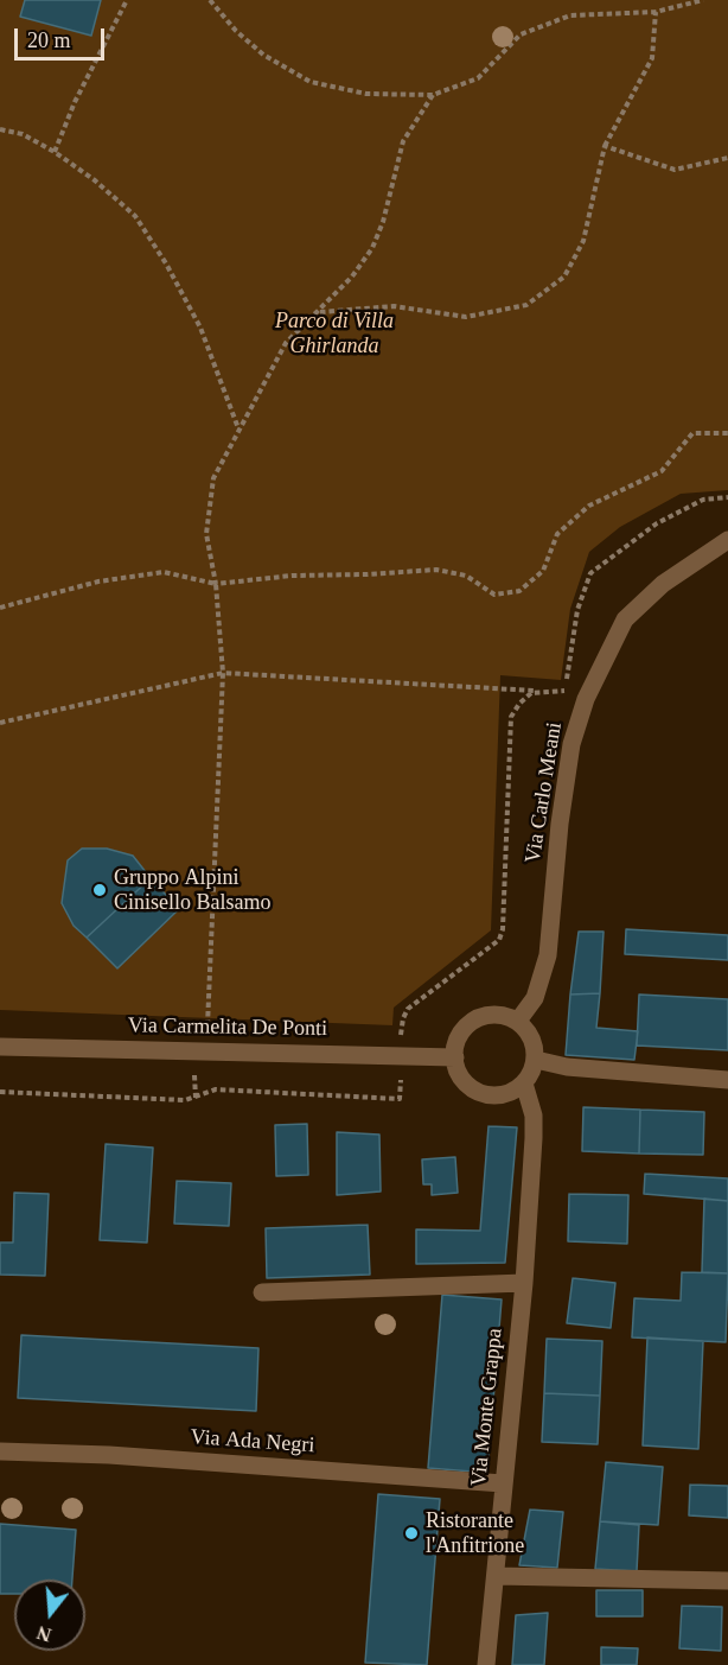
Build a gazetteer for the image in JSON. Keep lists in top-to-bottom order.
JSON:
{
  "streets": {
    "street": [
      "Via Carlo Meani",
      "Via Carmelita De Ponti",
      "Via Monte Grappa",
      "Via Ada Negri"
    ]
  },
  "crossings": [
    ["Via Carlo Meani", "Via Carmelita De Ponti"],
    ["Via Carlo Meani", "Via Monte Grappa"],
    ["Via Carmelita De Ponti", "Via Monte Grappa"],
    ["Via Monte Grappa", "Via Ada Negri"]
  ],
  "parks": ["Parco di Villa Ghirlanda"],
  "places": ["Gruppo Alpini Cinisello Balsamo", "Ristorante l'Anfitrione"],
  "scale_bar": "20 m",
  "north": "bottom"
}
